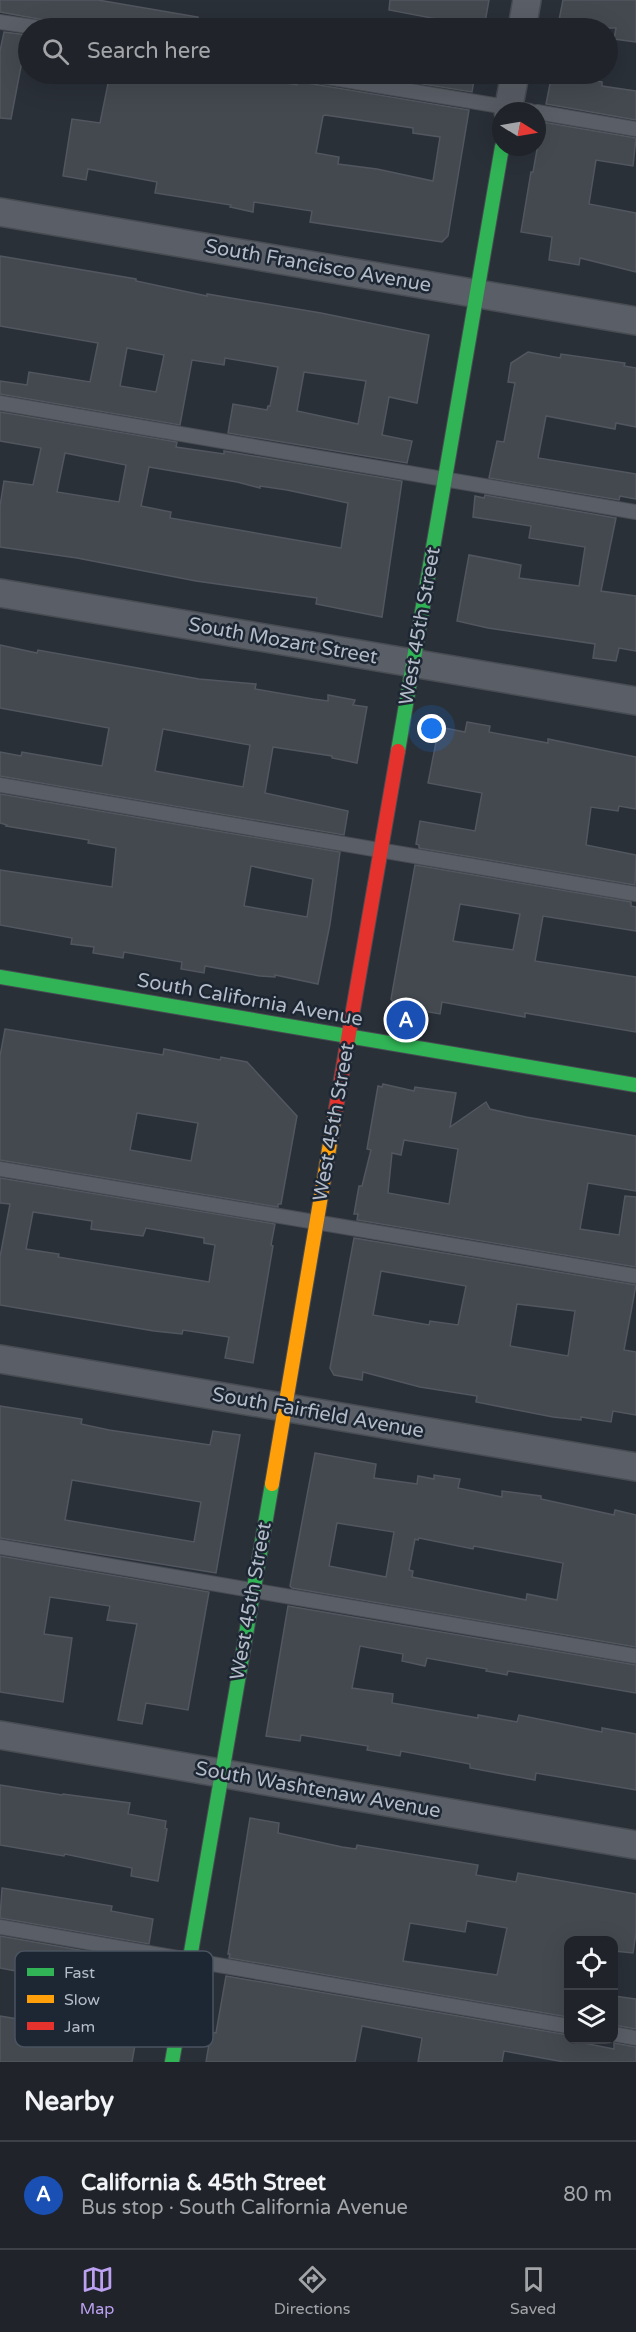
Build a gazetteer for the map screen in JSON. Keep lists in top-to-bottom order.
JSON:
{
  "streets": {
    "street": [
      "South Francisco Avenue",
      "West 45th Street",
      "South Mozart Street",
      "South California Avenue",
      "South Fairfield Avenue",
      "South Washtenaw Avenue"
    ]
  },
  "crossings": [
    ["South Francisco Avenue", "West 45th Street"],
    ["West 45th Street", "South Mozart Street"],
    ["West 45th Street", "South California Avenue"],
    ["West 45th Street", "South Fairfield Avenue"],
    ["West 45th Street", "South Washtenaw Avenue"]
  ],
  "legend": ["Fast", "Slow", "Jam"],
  "north": "right",
  "page": {
    "search": "Search here",
    "pins": "A",
    "heading": "Nearby",
    "list": [
      {
        "mark": "A",
        "name": "California & 45th Street",
        "note": "Bus stop · South California Avenue",
        "value": "80 m"
      }
    ],
    "nav": ["Map", "Directions", "Saved"]
  }
}
